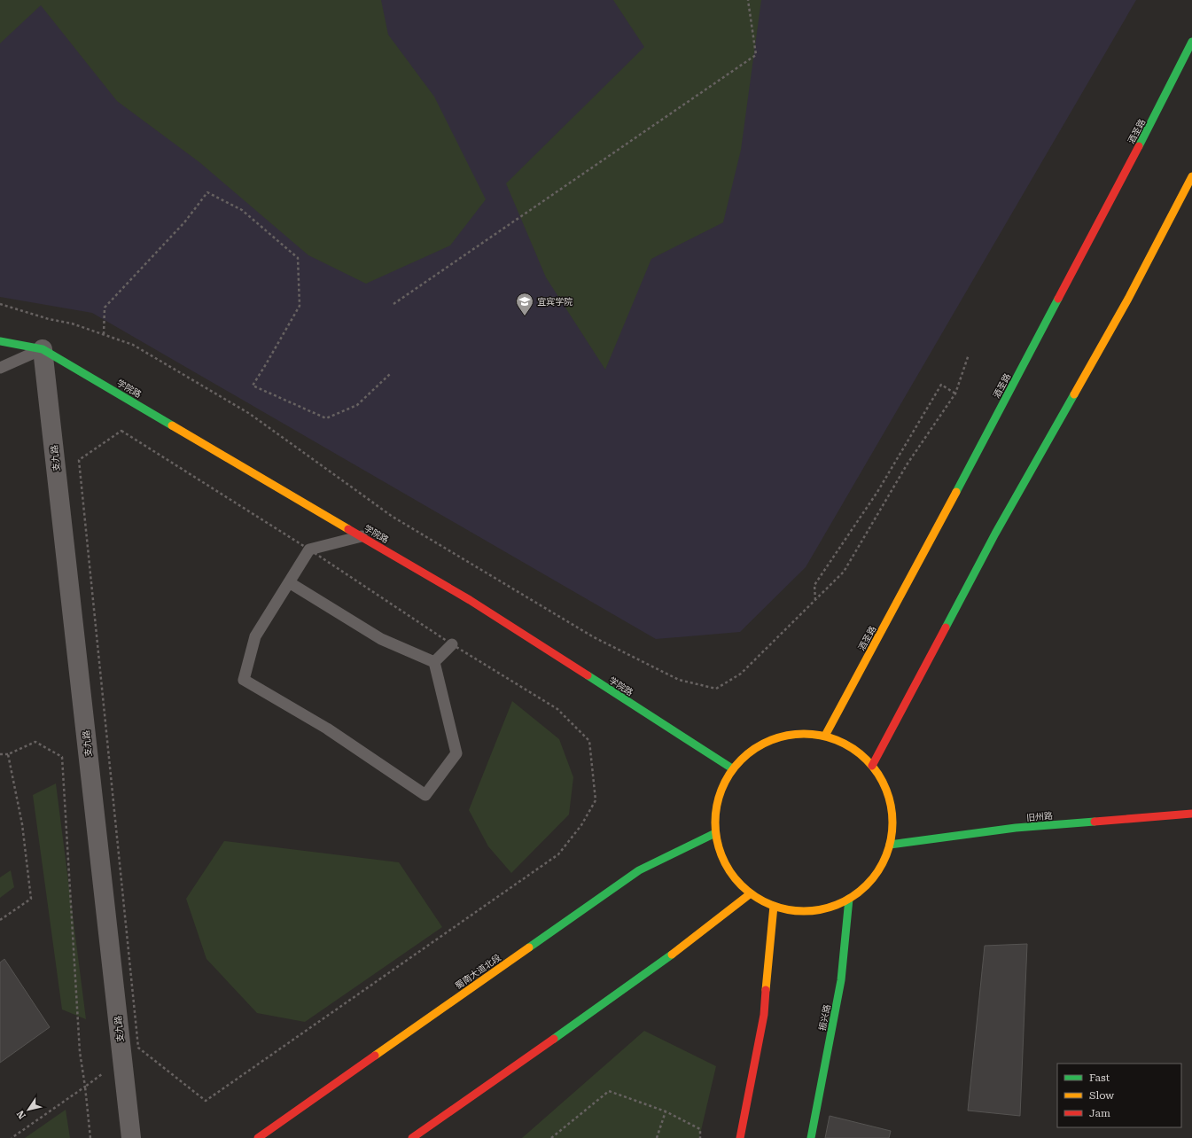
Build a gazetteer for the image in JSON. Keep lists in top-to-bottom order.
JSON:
{
  "streets": {
    "main road": [
      "酒圣路",
      "学院路",
      "旧州路",
      "蜀南大道北段",
      "振兴路"
    ],
    "street": ["支九路"]
  },
  "crossings": [
    ["学院路", "支九路"]
  ],
  "places": {
    "school or university": ["宜宾学院"]
  },
  "legend": ["Fast", "Slow", "Jam"],
  "north": "bottom left"
}
